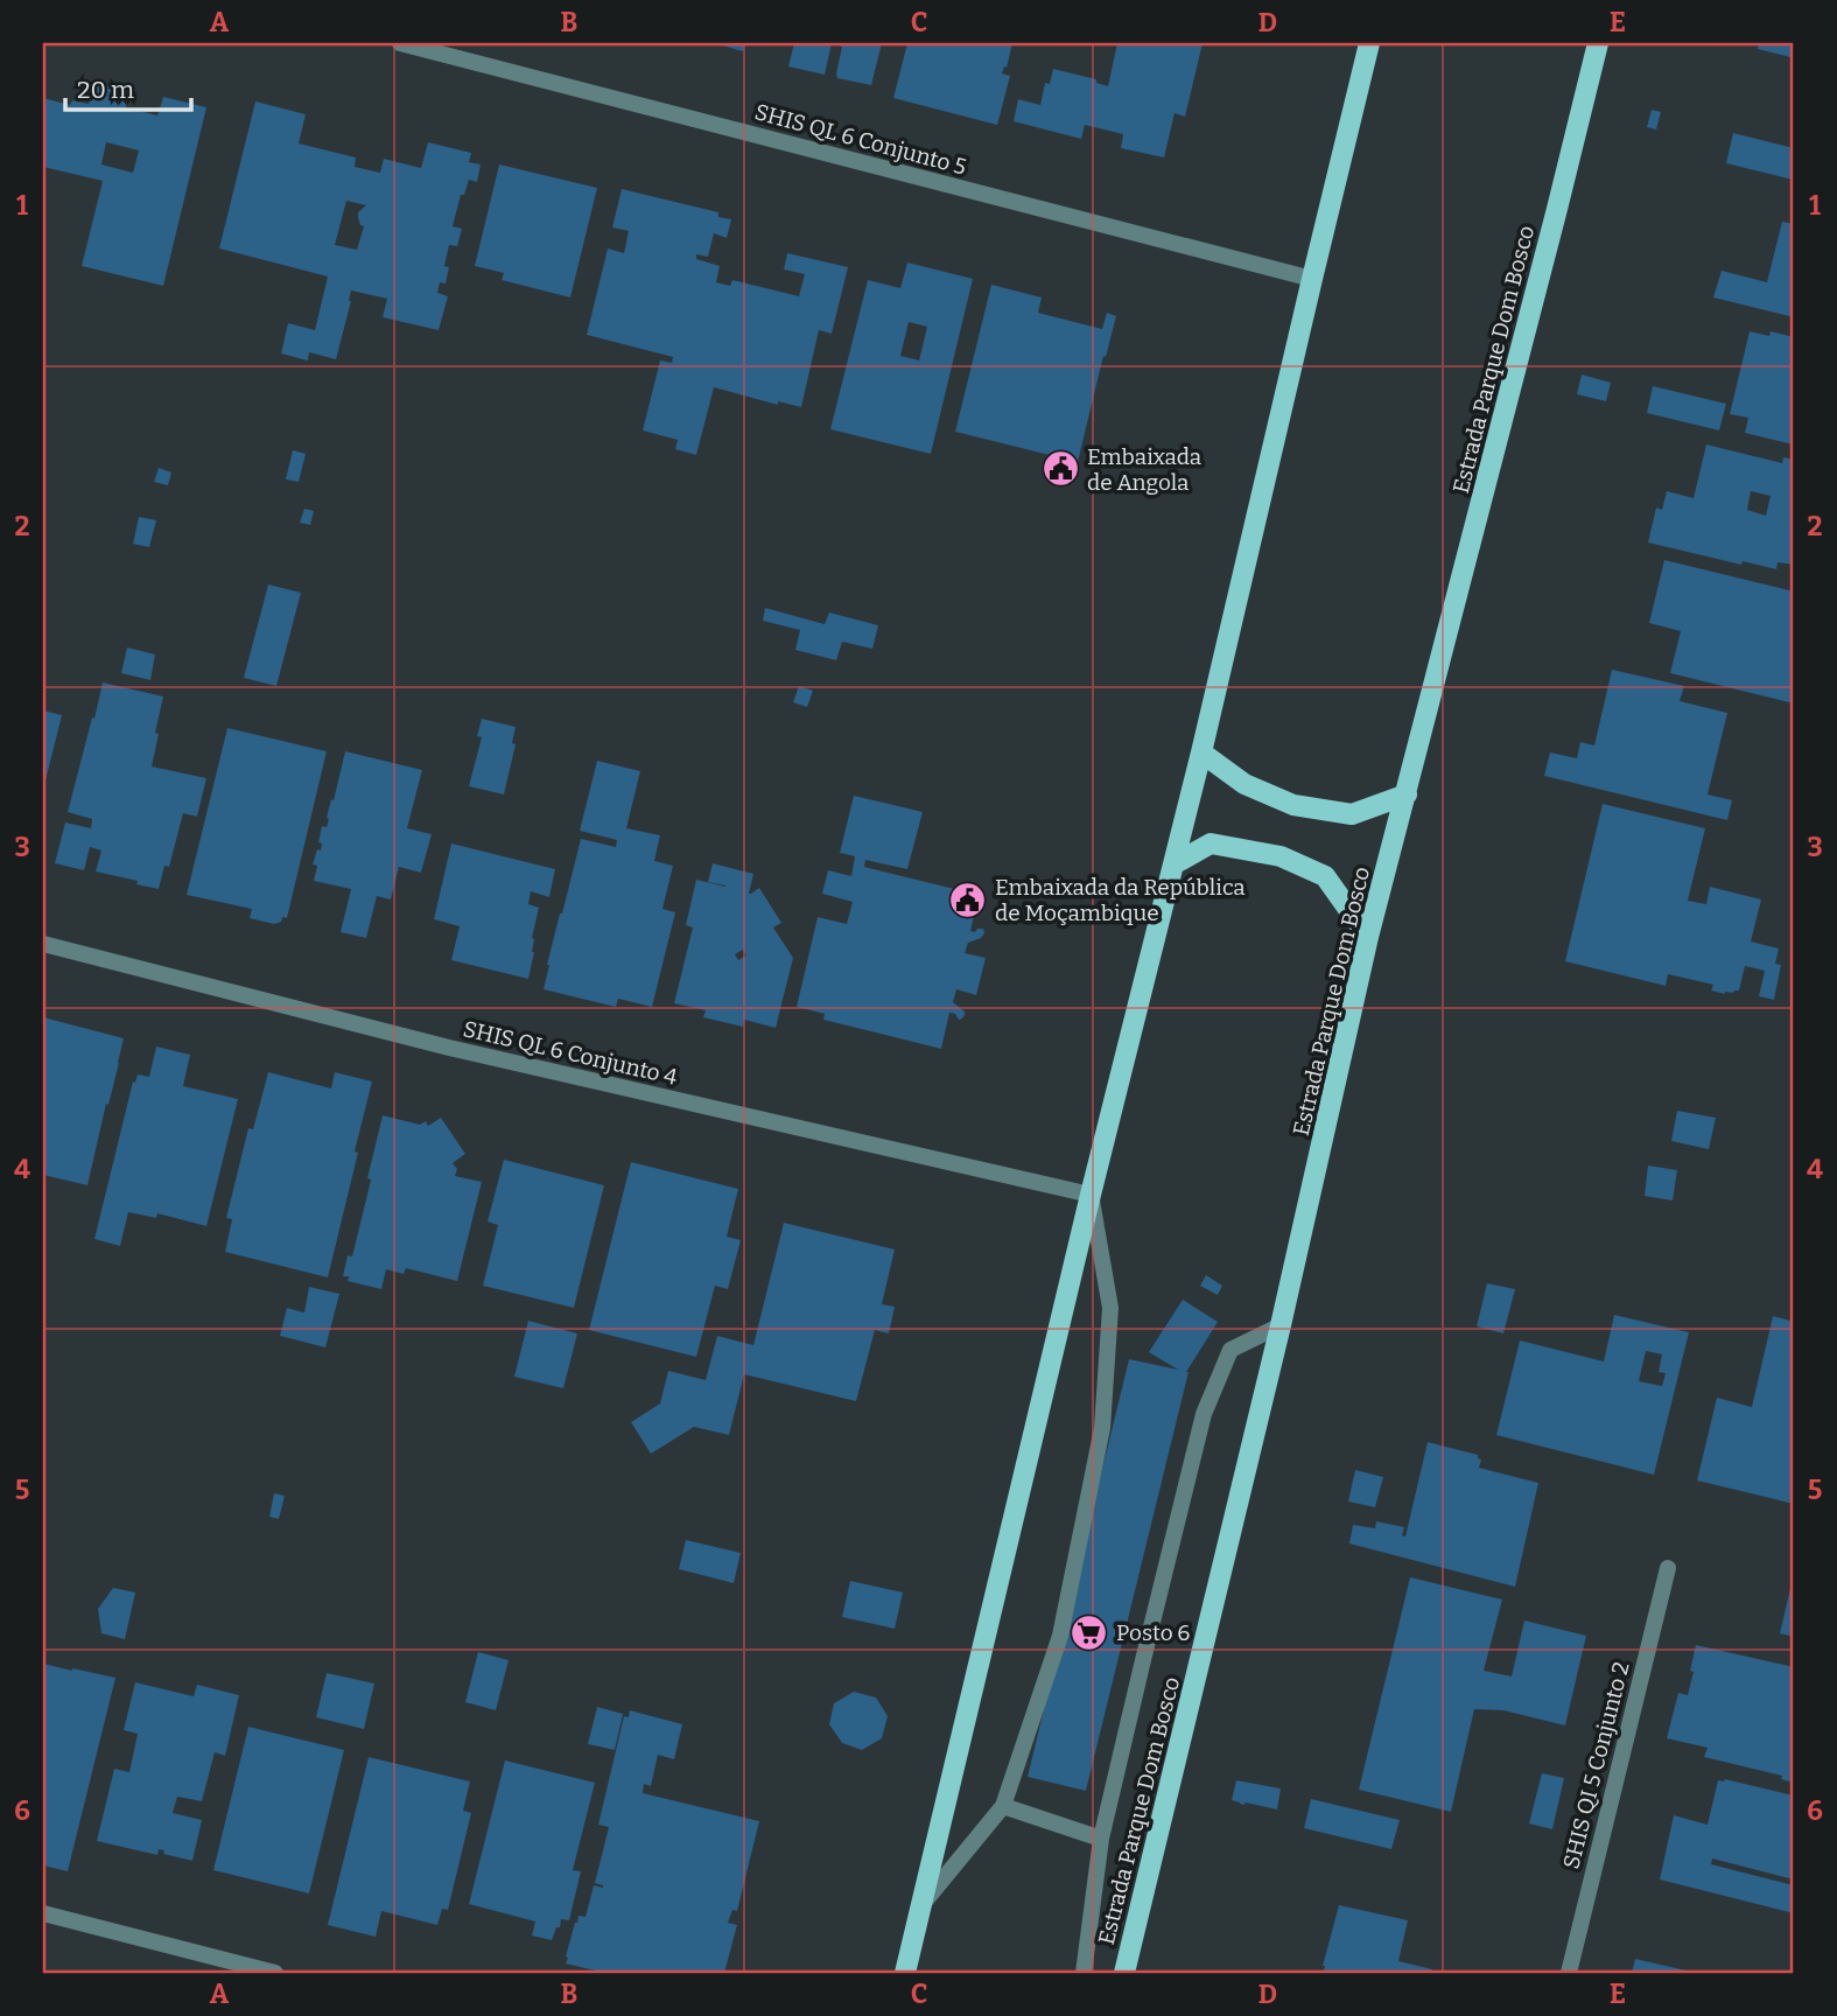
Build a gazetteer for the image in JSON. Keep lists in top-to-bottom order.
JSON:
{
  "streets": {
    "main road": ["Estrada Parque Dom Bosco"],
    "street": ["SHIS QL 6 Conjunto 5", "SHIS QL 6 Conjunto 4", "SHIS QI 5 Conjunto 2"]
  },
  "places": {
    "public building": ["Embaixada de Angola", "Embaixada da República de Moçambique"],
    "supermarket": ["Posto 6"]
  },
  "scale_bar": "20 m",
  "grid": {
    "columns": [
      "A",
      "B",
      "C",
      "D",
      "E"
    ],
    "rows": [
      "1",
      "2",
      "3",
      "4",
      "5",
      "6"
    ]
  }
}
